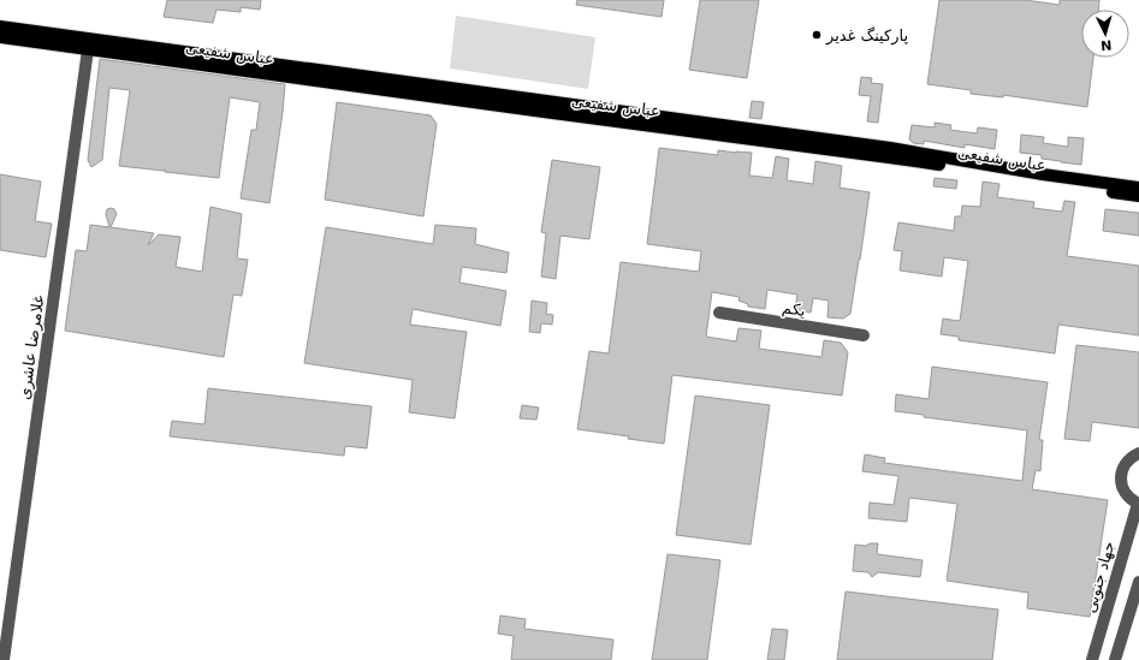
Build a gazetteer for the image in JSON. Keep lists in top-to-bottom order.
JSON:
{
  "streets": {
    "main road": ["عباس شفیعی"],
    "street": ["یکم", "غلامرضا عاشری", "جهاد جنوبی"]
  },
  "crossings": [
    ["عباس شفیعی", "غلامرضا عاشری"]
  ],
  "places": ["پارکینگ غدیر"],
  "north": "bottom"
}
